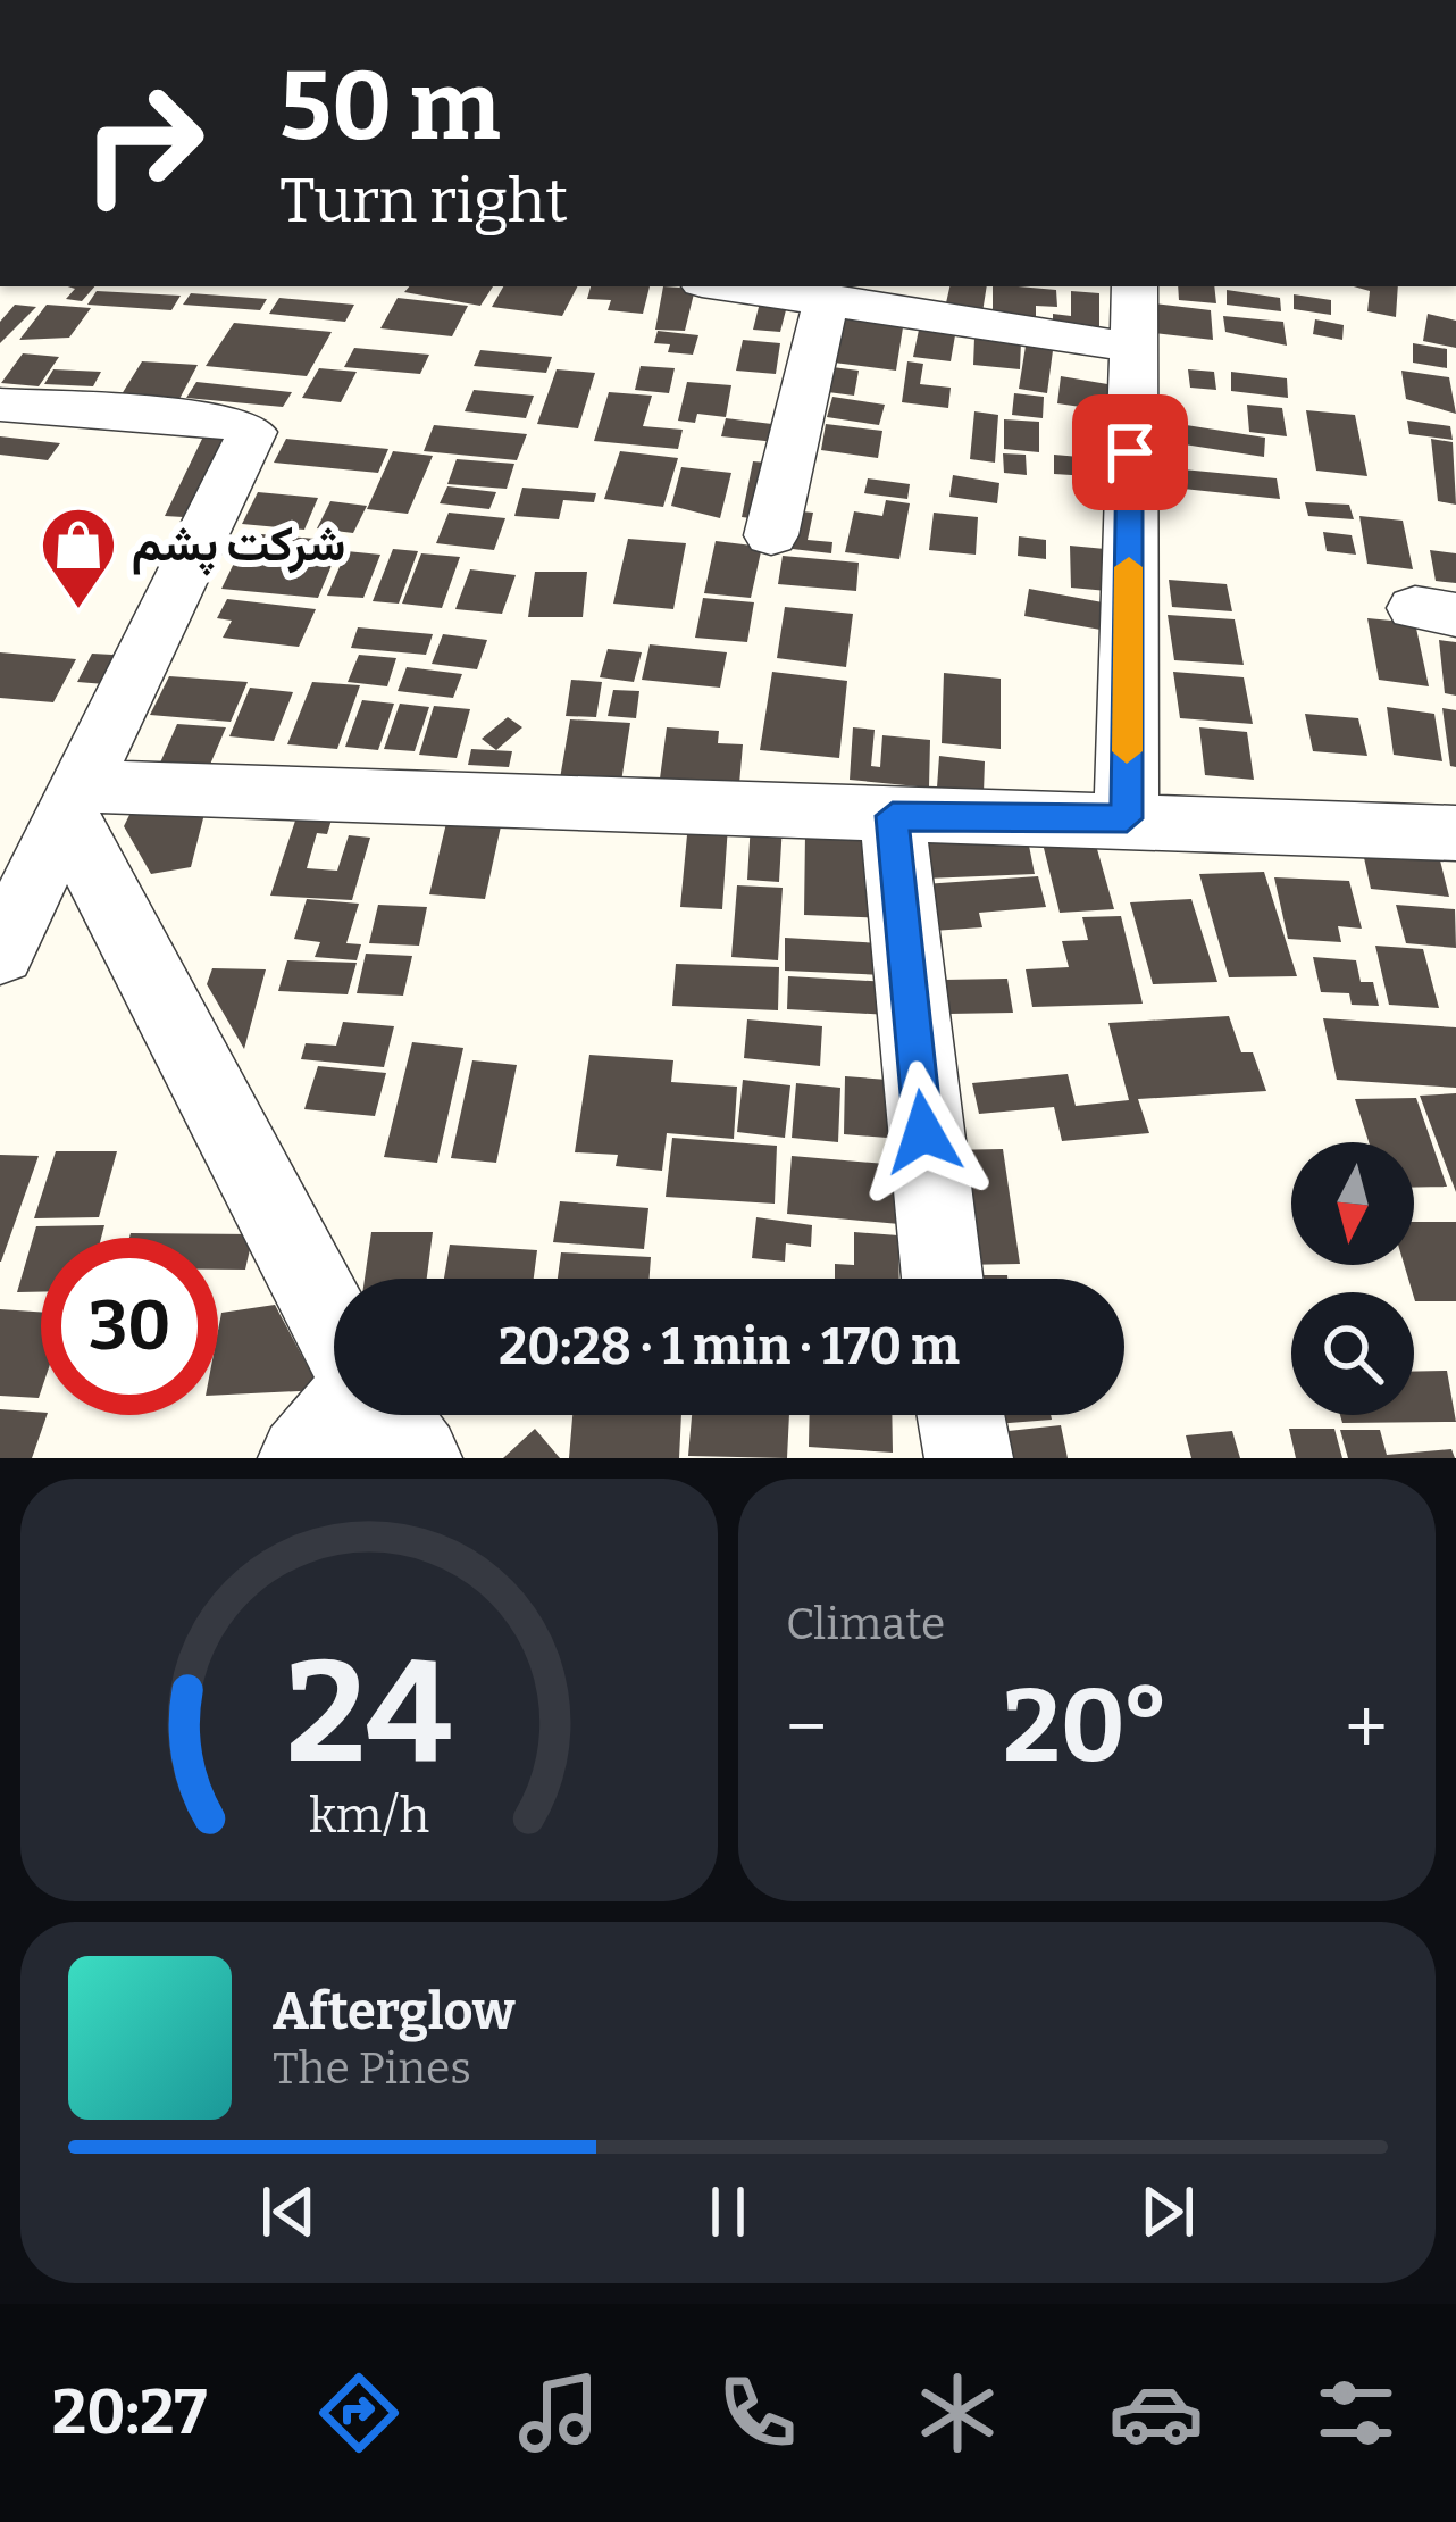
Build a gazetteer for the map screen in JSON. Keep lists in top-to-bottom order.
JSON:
{
  "places": {
    "shop": ["شرکت پشم"]
  },
  "north": "bottom",
  "page": {
    "turn": ["50 m", "Turn right"],
    "limit": "30",
    "trip": "20:28 · 1 min · 170 m",
    "tile": "Climate",
    "heat": ["−", "20°", "+"],
    "song": ["Afterglow", "The Pines"],
    "tabs": "20:27",
    "gauge": ["24", "km/h"]
  }
}
